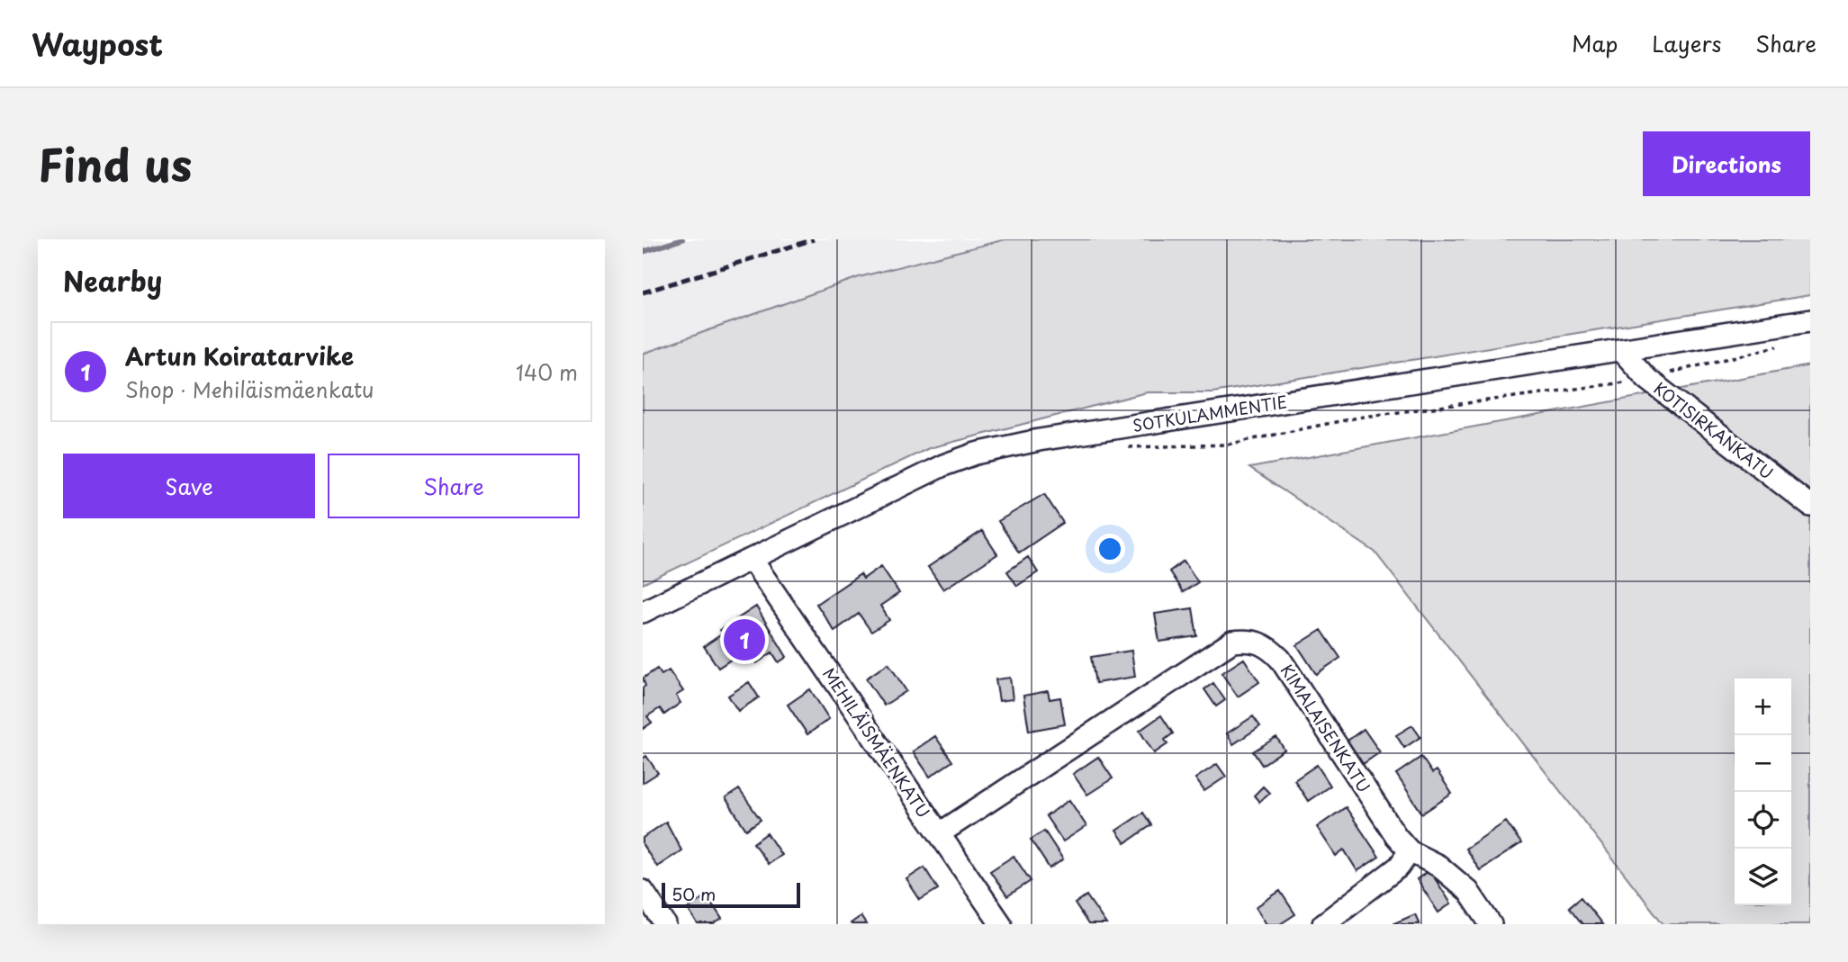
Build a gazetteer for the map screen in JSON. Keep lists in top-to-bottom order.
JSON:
{
  "streets": {
    "street": [
      "SOTKULAMMENTIE",
      "KOTISIRKANKATU",
      "KIMALAISENKATU",
      "MEHILÄISMÄENKATU"
    ]
  },
  "crossings": [
    ["SOTKULAMMENTIE", "KOTISIRKANKATU"],
    ["SOTKULAMMENTIE", "MEHILÄISMÄENKATU"],
    ["KIMALAISENKATU", "MEHILÄISMÄENKATU"]
  ],
  "scale_bar": "50 m",
  "page": {
    "header": "Waypost",
    "nav": ["Map", "Layers", "Share"],
    "title": "Find us",
    "buttons": [
      "Directions",
      ["Save", "Share"]
    ],
    "heading": "Nearby",
    "list": [
      {
        "mark": "1",
        "name": "Artun Koiratarvike",
        "note": "Shop · Mehiläismäenkatu",
        "value": "140 m"
      }
    ],
    "pins": "1",
    "map_buttons": ["+", "−"],
    "scale": "50 m"
  }
}
